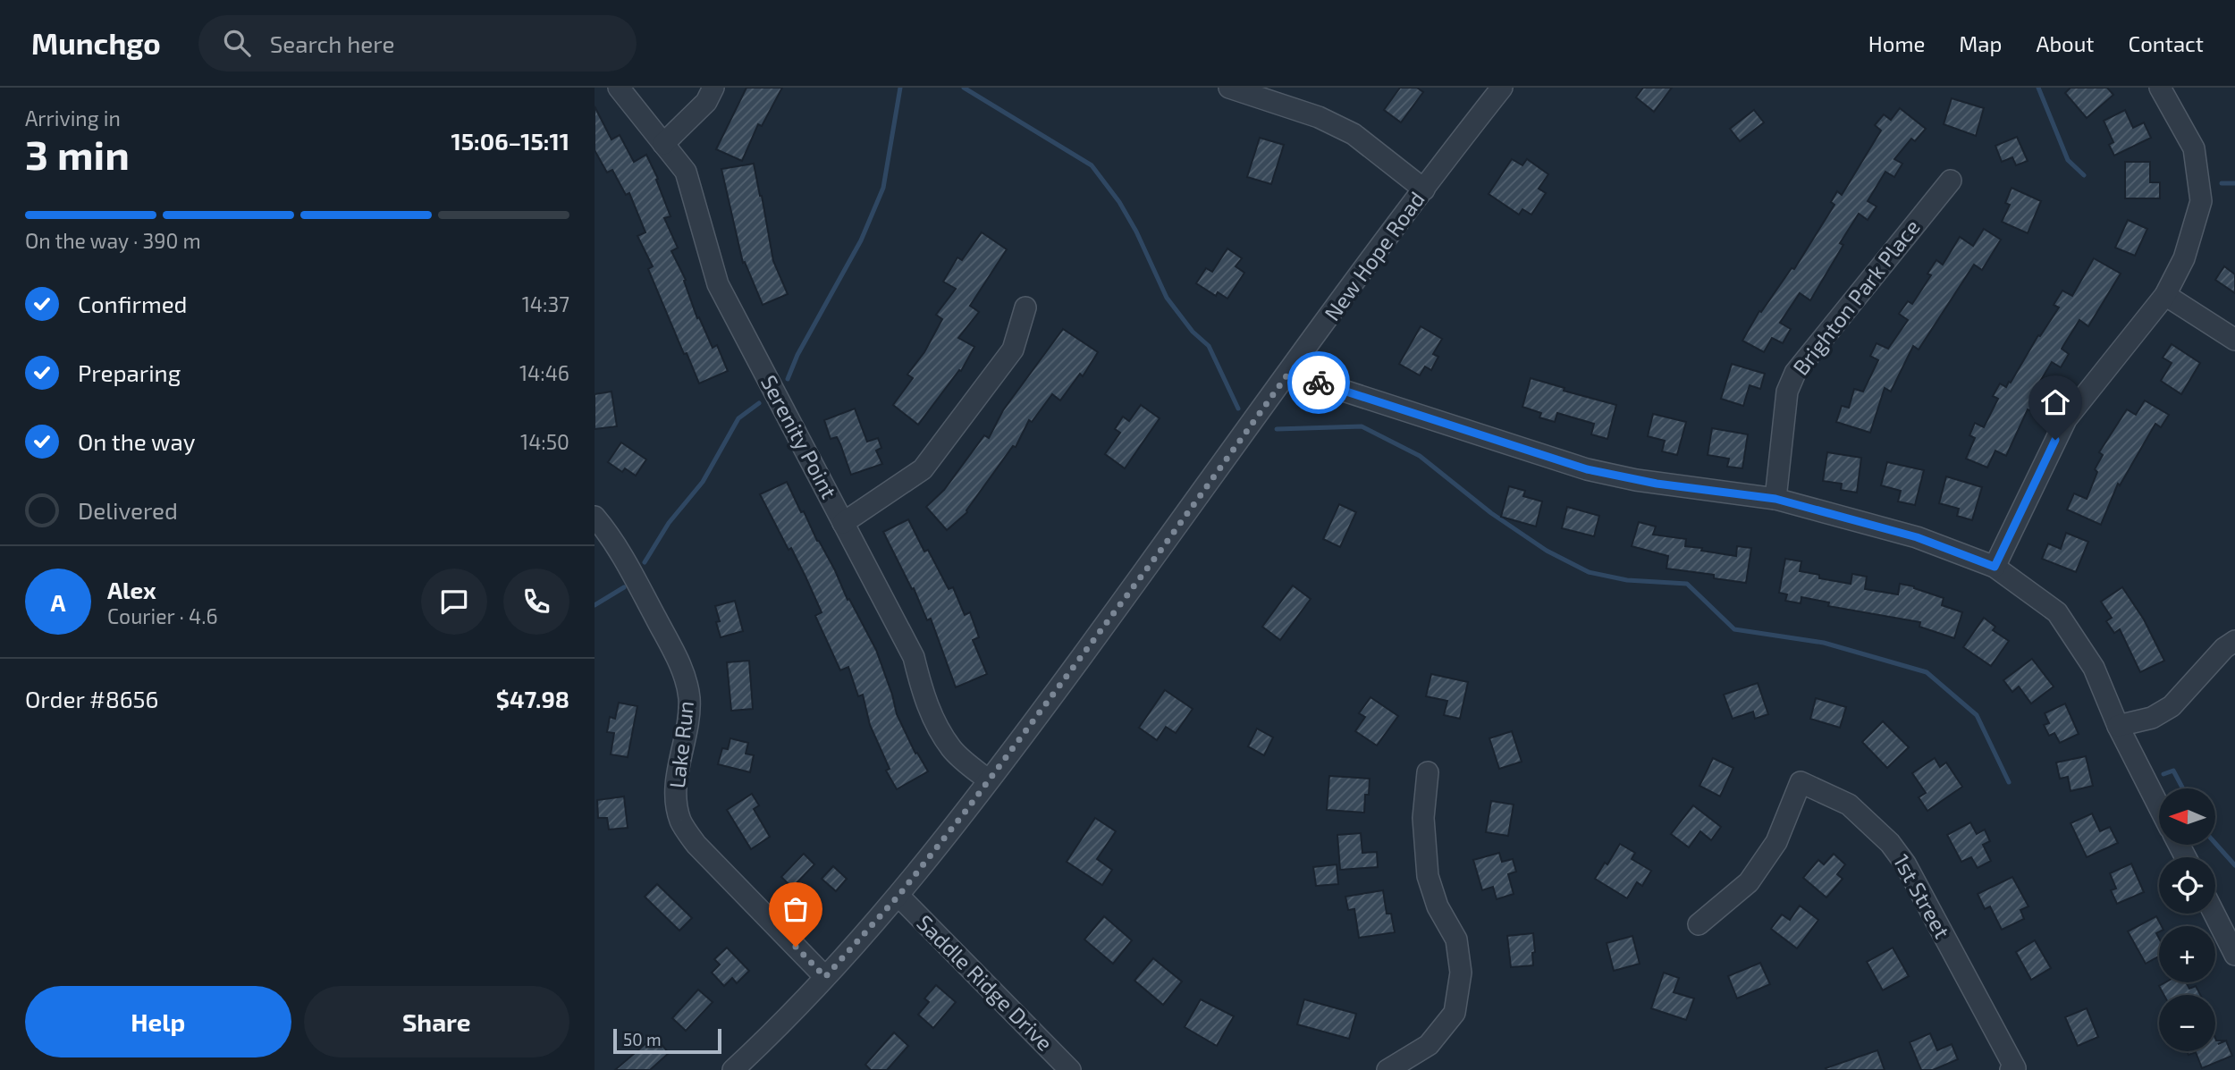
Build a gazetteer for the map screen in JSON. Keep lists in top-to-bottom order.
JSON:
{
  "streets": {
    "street": [
      "New Hope Road",
      "Brighton Park Place",
      "Serenity Point",
      "Lake Run",
      "1st Street",
      "Saddle Ridge Drive"
    ]
  },
  "crossings": [
    ["New Hope Road", "Serenity Point"],
    ["New Hope Road", "Lake Run"],
    ["New Hope Road", "Saddle Ridge Drive"]
  ],
  "scale_bar": "50 m",
  "north": "left",
  "page": {
    "header": "Munchgo",
    "search": "Search here",
    "nav": [
      "Home",
      "Map",
      "About",
      "Contact"
    ],
    "heading": ["3 min", "Arriving in", "15:06–15:11"],
    "panel": [
      "Alex",
      "Courier · 4.6",
      "Order #8656",
      "$47.98"
    ],
    "bar": "On the way · 390 m",
    "list": [
      ["Confirmed", "14:37"],
      ["Preparing", "14:46"],
      ["On the way", "14:50"],
      "Delivered"
    ],
    "round": "A",
    "map_buttons": ["+", "−"],
    "buttons": ["Help", "Share"],
    "scale": "50 m"
  }
}
